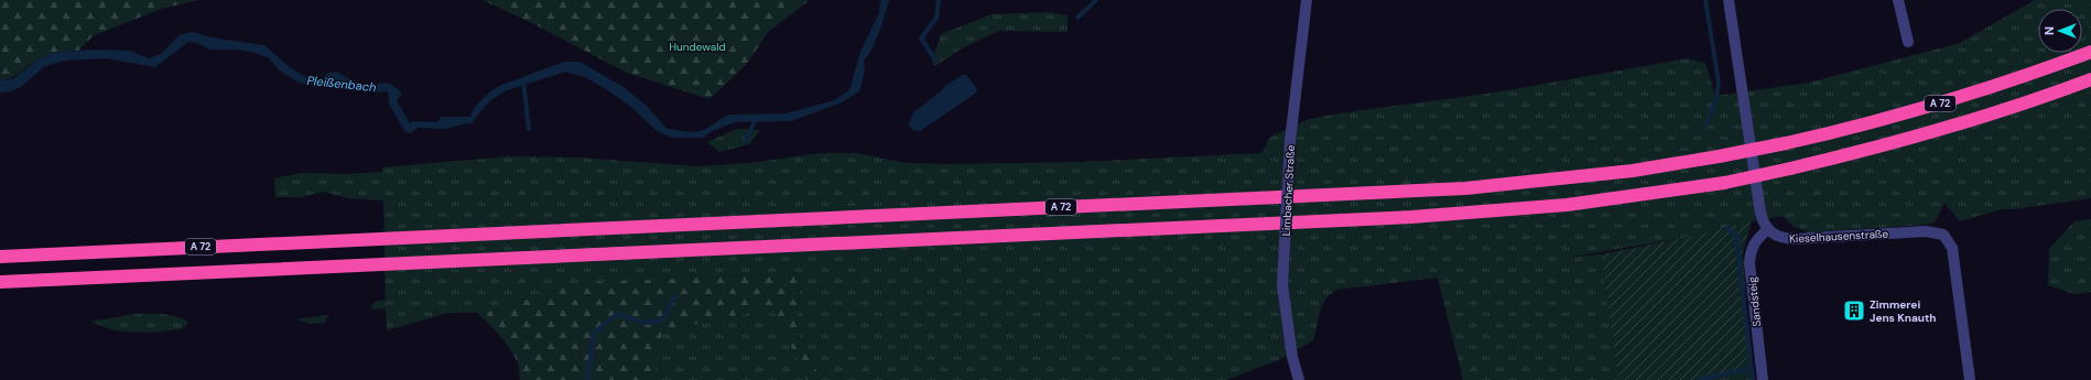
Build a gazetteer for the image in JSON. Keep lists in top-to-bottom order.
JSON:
{
  "streets": {
    "highway": ["A 72"],
    "street": ["Limbacher Straße", "Kieselhausenstraße", "Sandsteig"]
  },
  "crossings": [
    ["Kieselhausenstraße", "Sandsteig"]
  ],
  "water": ["Pleißenbach"],
  "parks": ["Hundewald"],
  "places": {
    "building": ["Zimmerei Jens Knauth"]
  },
  "north": "left"
}
